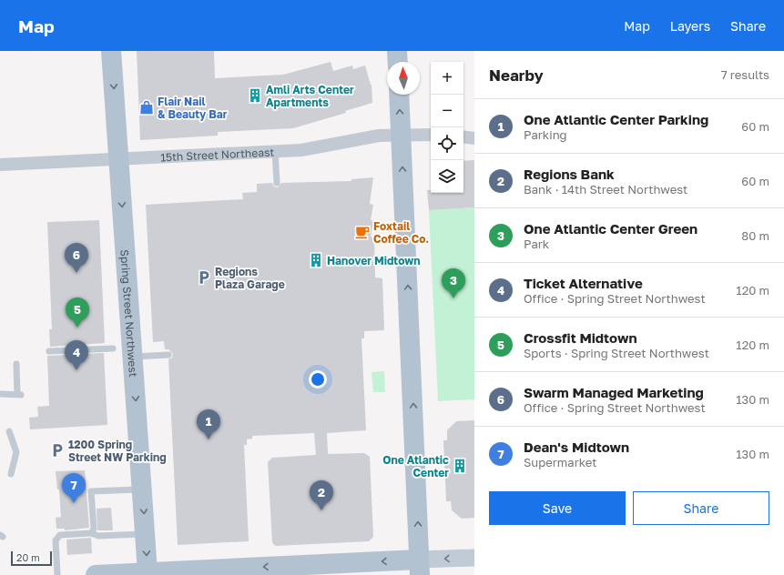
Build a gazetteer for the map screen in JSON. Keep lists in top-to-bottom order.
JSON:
{
  "streets": {
    "main road": ["Spring Street Northwest"],
    "street": ["15th Street Northeast"]
  },
  "crossings": [
    ["15th Street Northeast", "Spring Street Northwest"]
  ],
  "one_way": ["Spring Street Northwest"],
  "places": {
    "building": ["Amli Arts Center Apartments", "Hanover Midtown", "One Atlantic Center"],
    "shop": ["Flair Nail & Beauty Bar"],
    "cafe": ["Foxtail Coffee Co."],
    "parking": ["Regions Plaza Garage", "1200 Spring Street NW Parking"]
  },
  "scale_bar": "20 m",
  "north": "top",
  "page": {
    "header": "Map",
    "nav": ["Map", "Layers", "Share"],
    "heading": ["Nearby", "7 results"],
    "map_buttons": ["+", "−"],
    "list": [
      {
        "mark": "1",
        "name": "One Atlantic Center Parking",
        "note": "Parking",
        "value": "60 m"
      },
      {
        "mark": "2",
        "name": "Regions Bank",
        "note": "Bank · 14th Street Northwest",
        "value": "60 m"
      },
      {
        "mark": "3",
        "name": "One Atlantic Center Green",
        "note": "Park",
        "value": "80 m"
      },
      {
        "mark": "4",
        "name": "Ticket Alternative",
        "note": "Office · Spring Street Northwest",
        "value": "120 m"
      },
      {
        "mark": "5",
        "name": "Crossfit Midtown",
        "note": "Sports · Spring Street Northwest",
        "value": "120 m"
      },
      {
        "mark": "6",
        "name": "Swarm Managed Marketing",
        "note": "Office · Spring Street Northwest",
        "value": "130 m"
      },
      {
        "mark": "7",
        "name": "Dean's Midtown",
        "note": "Supermarket",
        "value": "130 m"
      }
    ],
    "pins": [
      "6",
      "3",
      "5",
      "4",
      "1",
      "7",
      "2"
    ],
    "buttons": ["Save", "Share"],
    "scale": "20 m"
  }
}
